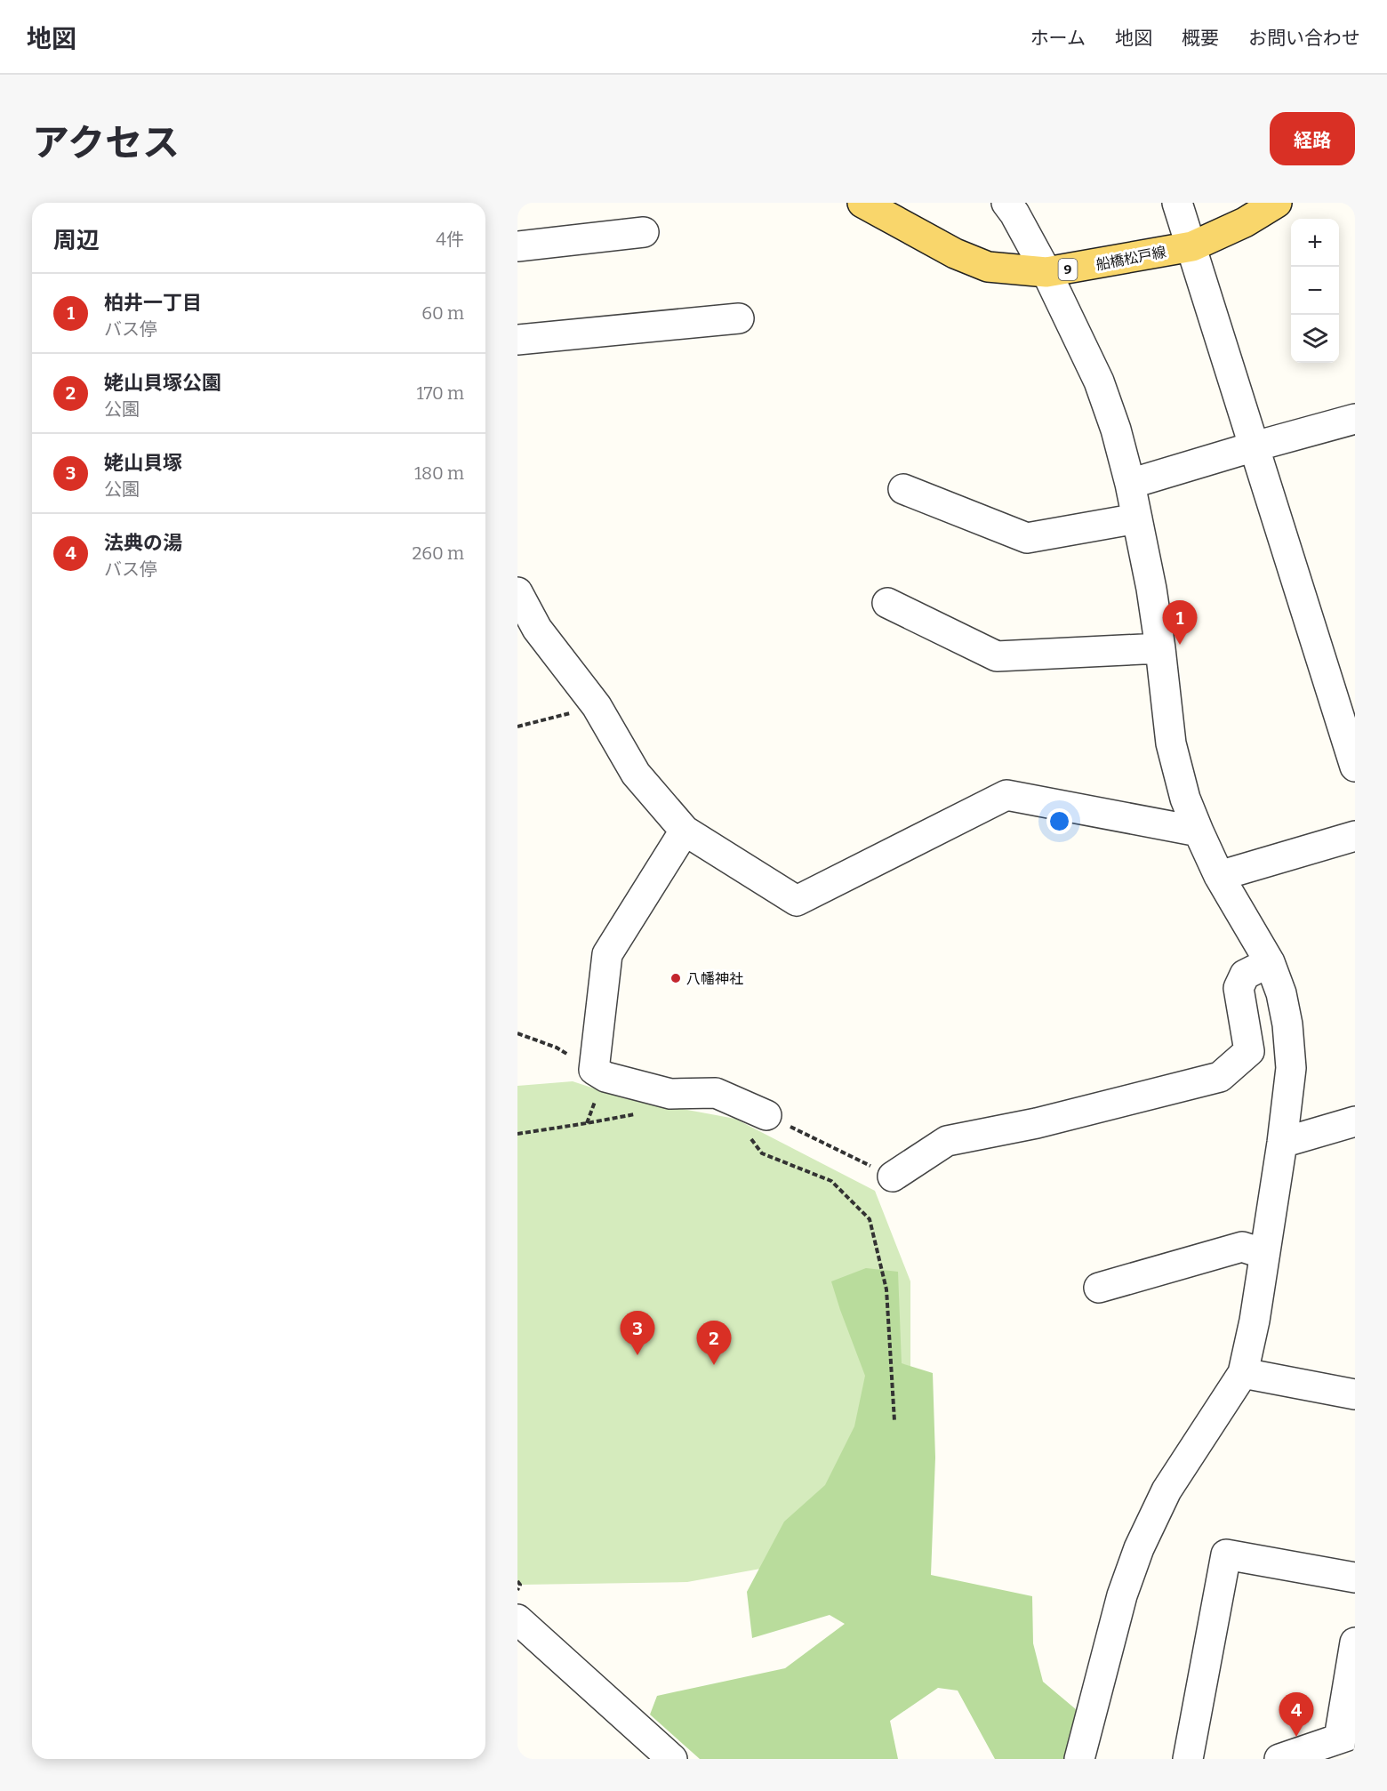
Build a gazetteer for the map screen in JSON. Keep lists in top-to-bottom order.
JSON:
{
  "streets": {
    "main road": ["船橋松戸線", "9"]
  },
  "places": ["八幡神社"],
  "page": {
    "header": "地図",
    "nav": [
      "ホーム",
      "地図",
      "概要",
      "お問い合わせ"
    ],
    "title": "アクセス",
    "buttons": "経路",
    "heading": ["周辺", "4件"],
    "map_buttons": ["+", "−"],
    "list": [
      {
        "mark": "1",
        "name": "柏井一丁目",
        "note": "バス停",
        "value": "60 m"
      },
      {
        "mark": "2",
        "name": "姥山貝塚公園",
        "note": "公園",
        "value": "170 m"
      },
      {
        "mark": "3",
        "name": "姥山貝塚",
        "note": "公園",
        "value": "180 m"
      },
      {
        "mark": "4",
        "name": "法典の湯",
        "note": "バス停",
        "value": "260 m"
      }
    ],
    "pins": [
      "1",
      "3",
      "2",
      "4"
    ]
  }
}
